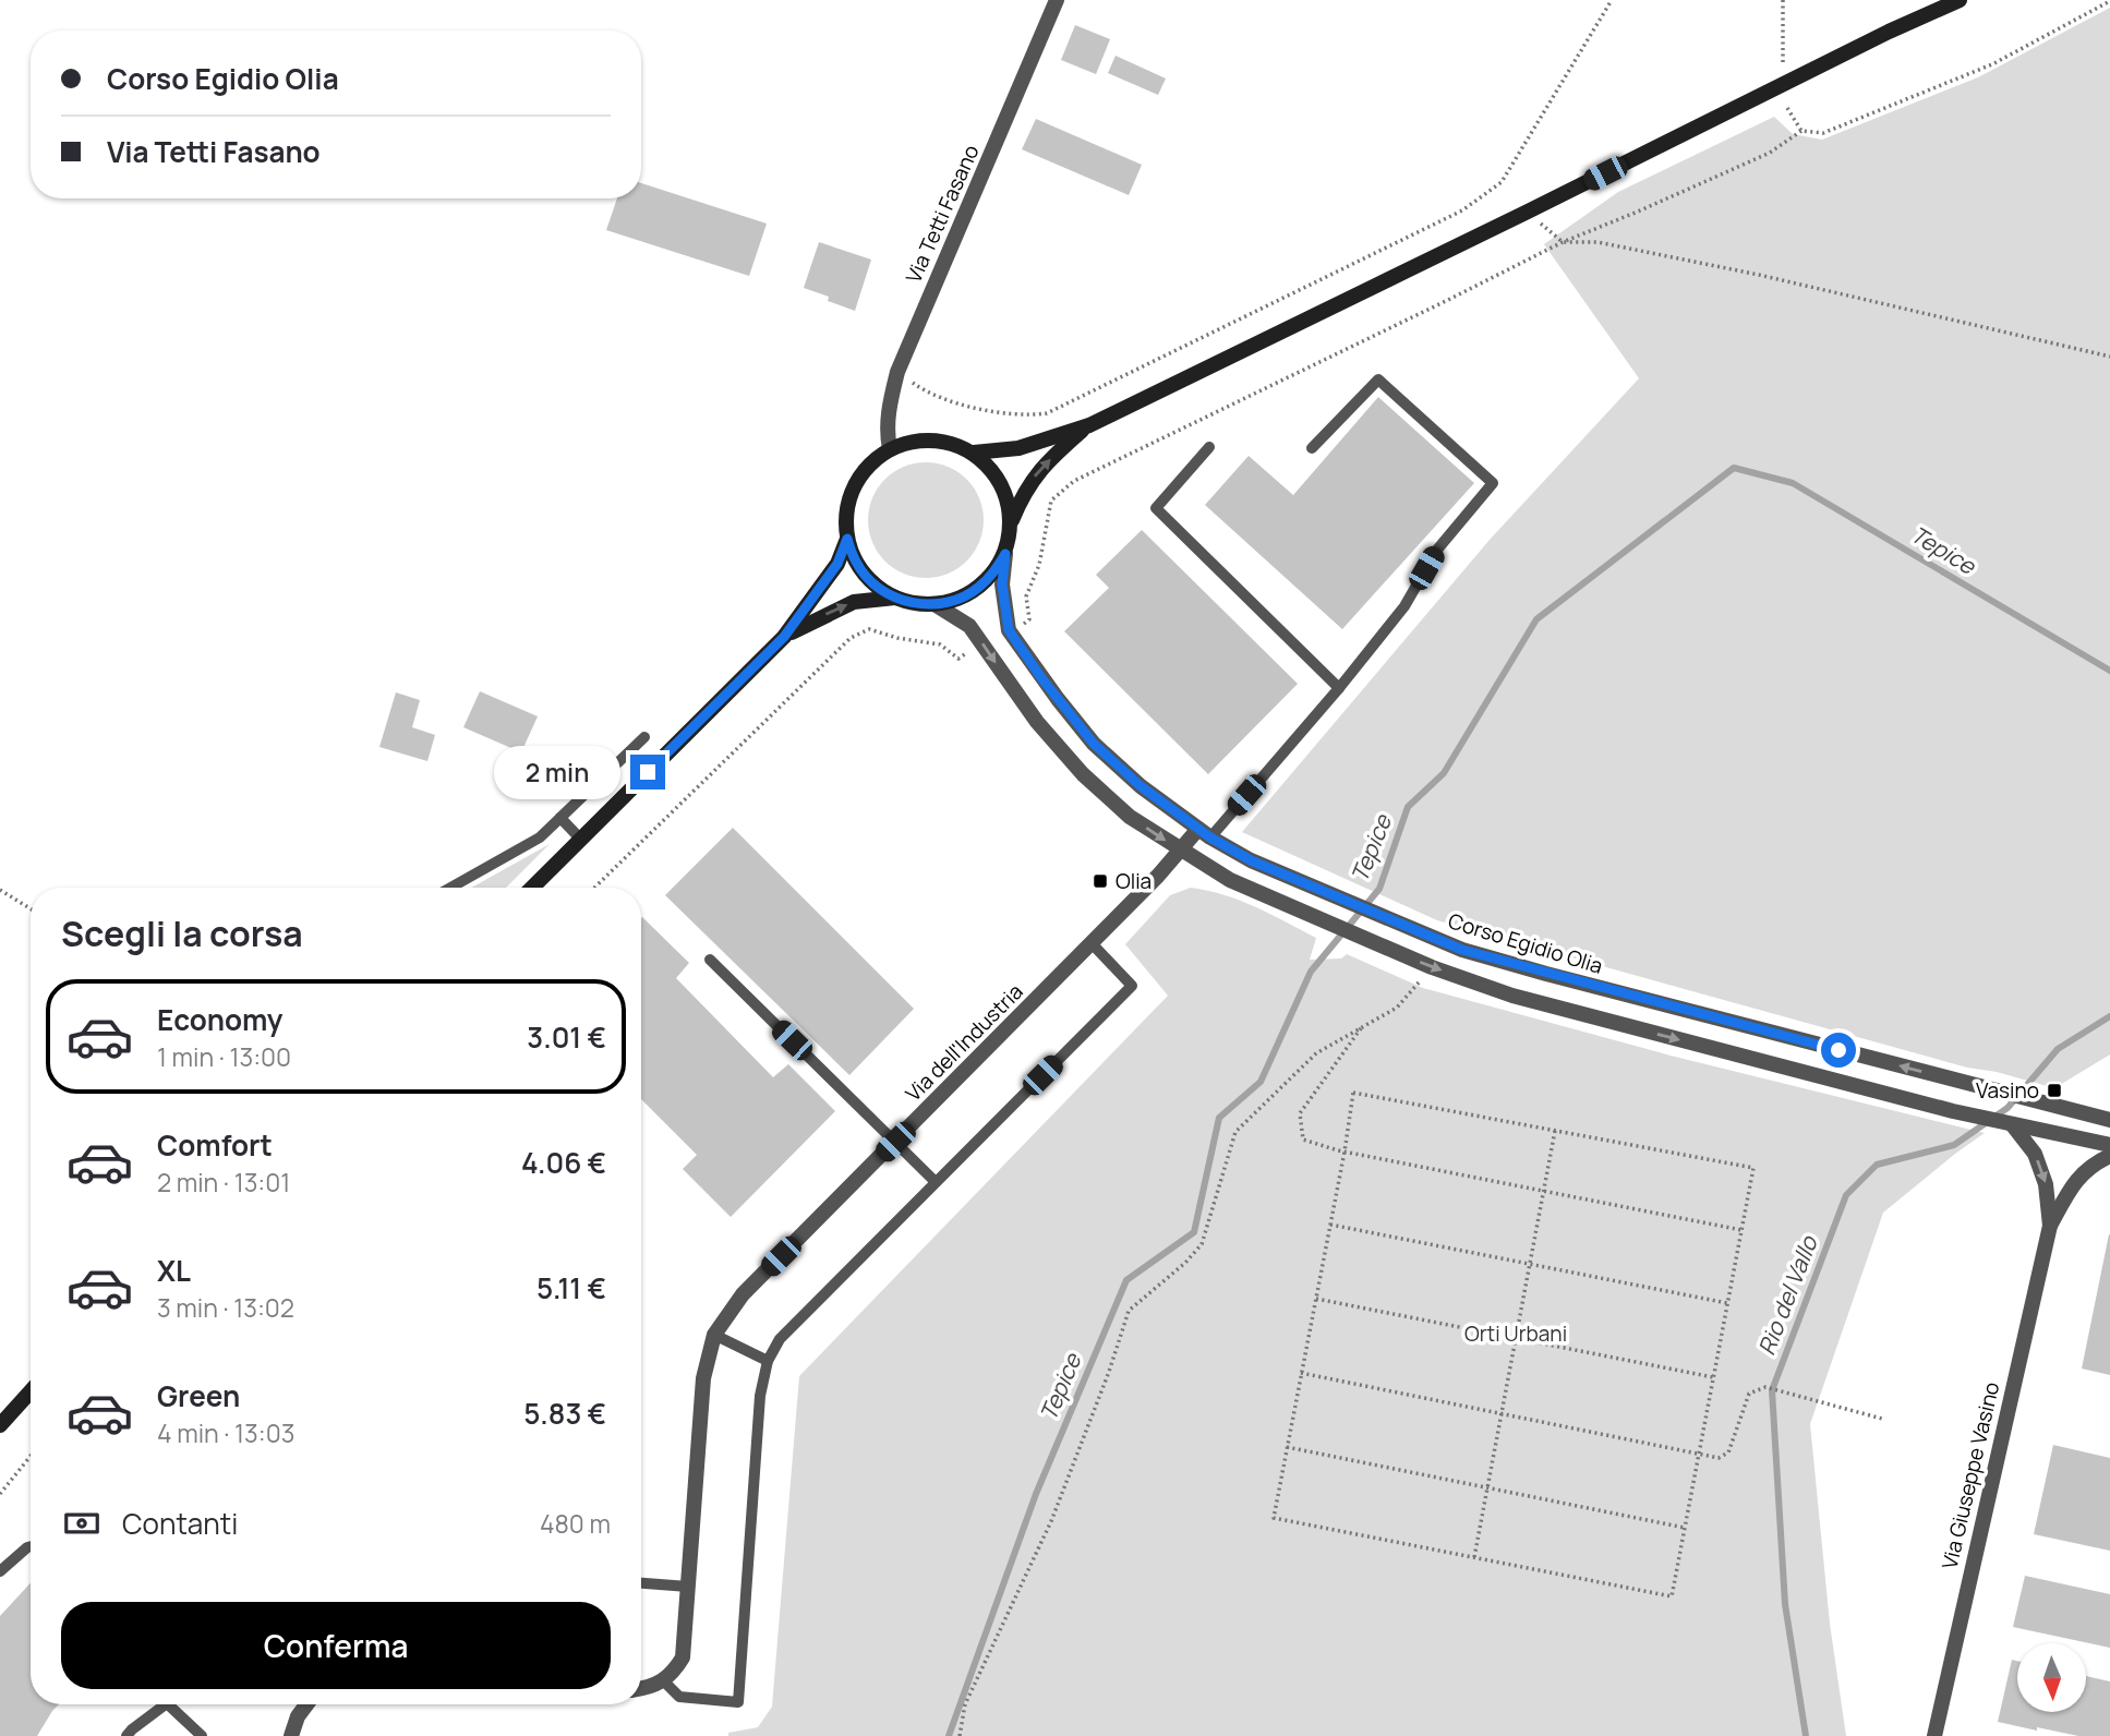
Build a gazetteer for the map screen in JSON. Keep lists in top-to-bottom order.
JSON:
{
  "streets": {
    "street": [
      "Via Tetti Fasano",
      "Corso Egidio Olia",
      "Via dell'Industria",
      "Via Giuseppe Vasino"
    ]
  },
  "crossings": [
    ["Via Tetti Fasano", "Corso Egidio Olia"],
    ["Corso Egidio Olia", "Via dell'Industria"]
  ],
  "water": ["Tepice", "Rio del Vallo"],
  "parks": ["Orti Urbani"],
  "places": {
    "transit": ["Olia", "Vasino"]
  },
  "north": "bottom",
  "page": {
    "banner": ["Corso Egidio Olia", "Via Tetti Fasano"],
    "bubble": "2 min",
    "heading": "Scegli la corsa",
    "list": [
      {
        "name": "Economy",
        "note": "1 min · 13:00",
        "value": "3.01 €"
      },
      {
        "name": "Comfort",
        "note": "2 min · 13:01",
        "value": "4.06 €"
      },
      {
        "name": "XL",
        "note": "3 min · 13:02",
        "value": "5.11 €"
      },
      {
        "name": "Green",
        "note": "4 min · 13:03",
        "value": "5.83 €"
      }
    ],
    "pay": ["Contanti", "480 m"],
    "buttons": "Conferma"
  }
}
